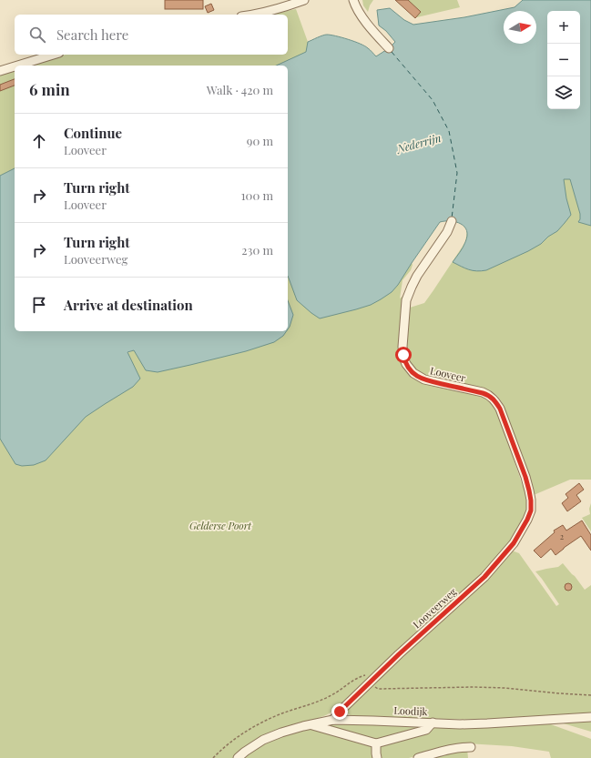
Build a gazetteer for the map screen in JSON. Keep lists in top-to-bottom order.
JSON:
{
  "streets": {
    "street": ["Looveer", "Looveerweg", "Loodijk"]
  },
  "crossings": [
    ["Looveer", "Looveerweg"],
    ["Looveerweg", "Loodijk"]
  ],
  "water": ["Nederrijn"],
  "parks": ["Gelderse Poort"],
  "house_numbers": ["2"],
  "north": "right",
  "page": {
    "map_buttons": ["+", "−"],
    "search": "Search here",
    "heading": ["6 min", "Walk · 420 m"],
    "list": [
      ["Continue", "Looveer", "90 m"],
      ["Turn right", "Looveer", "100 m"],
      ["Turn right", "Looveerweg", "230 m"],
      "Arrive at destination"
    ]
  }
}
